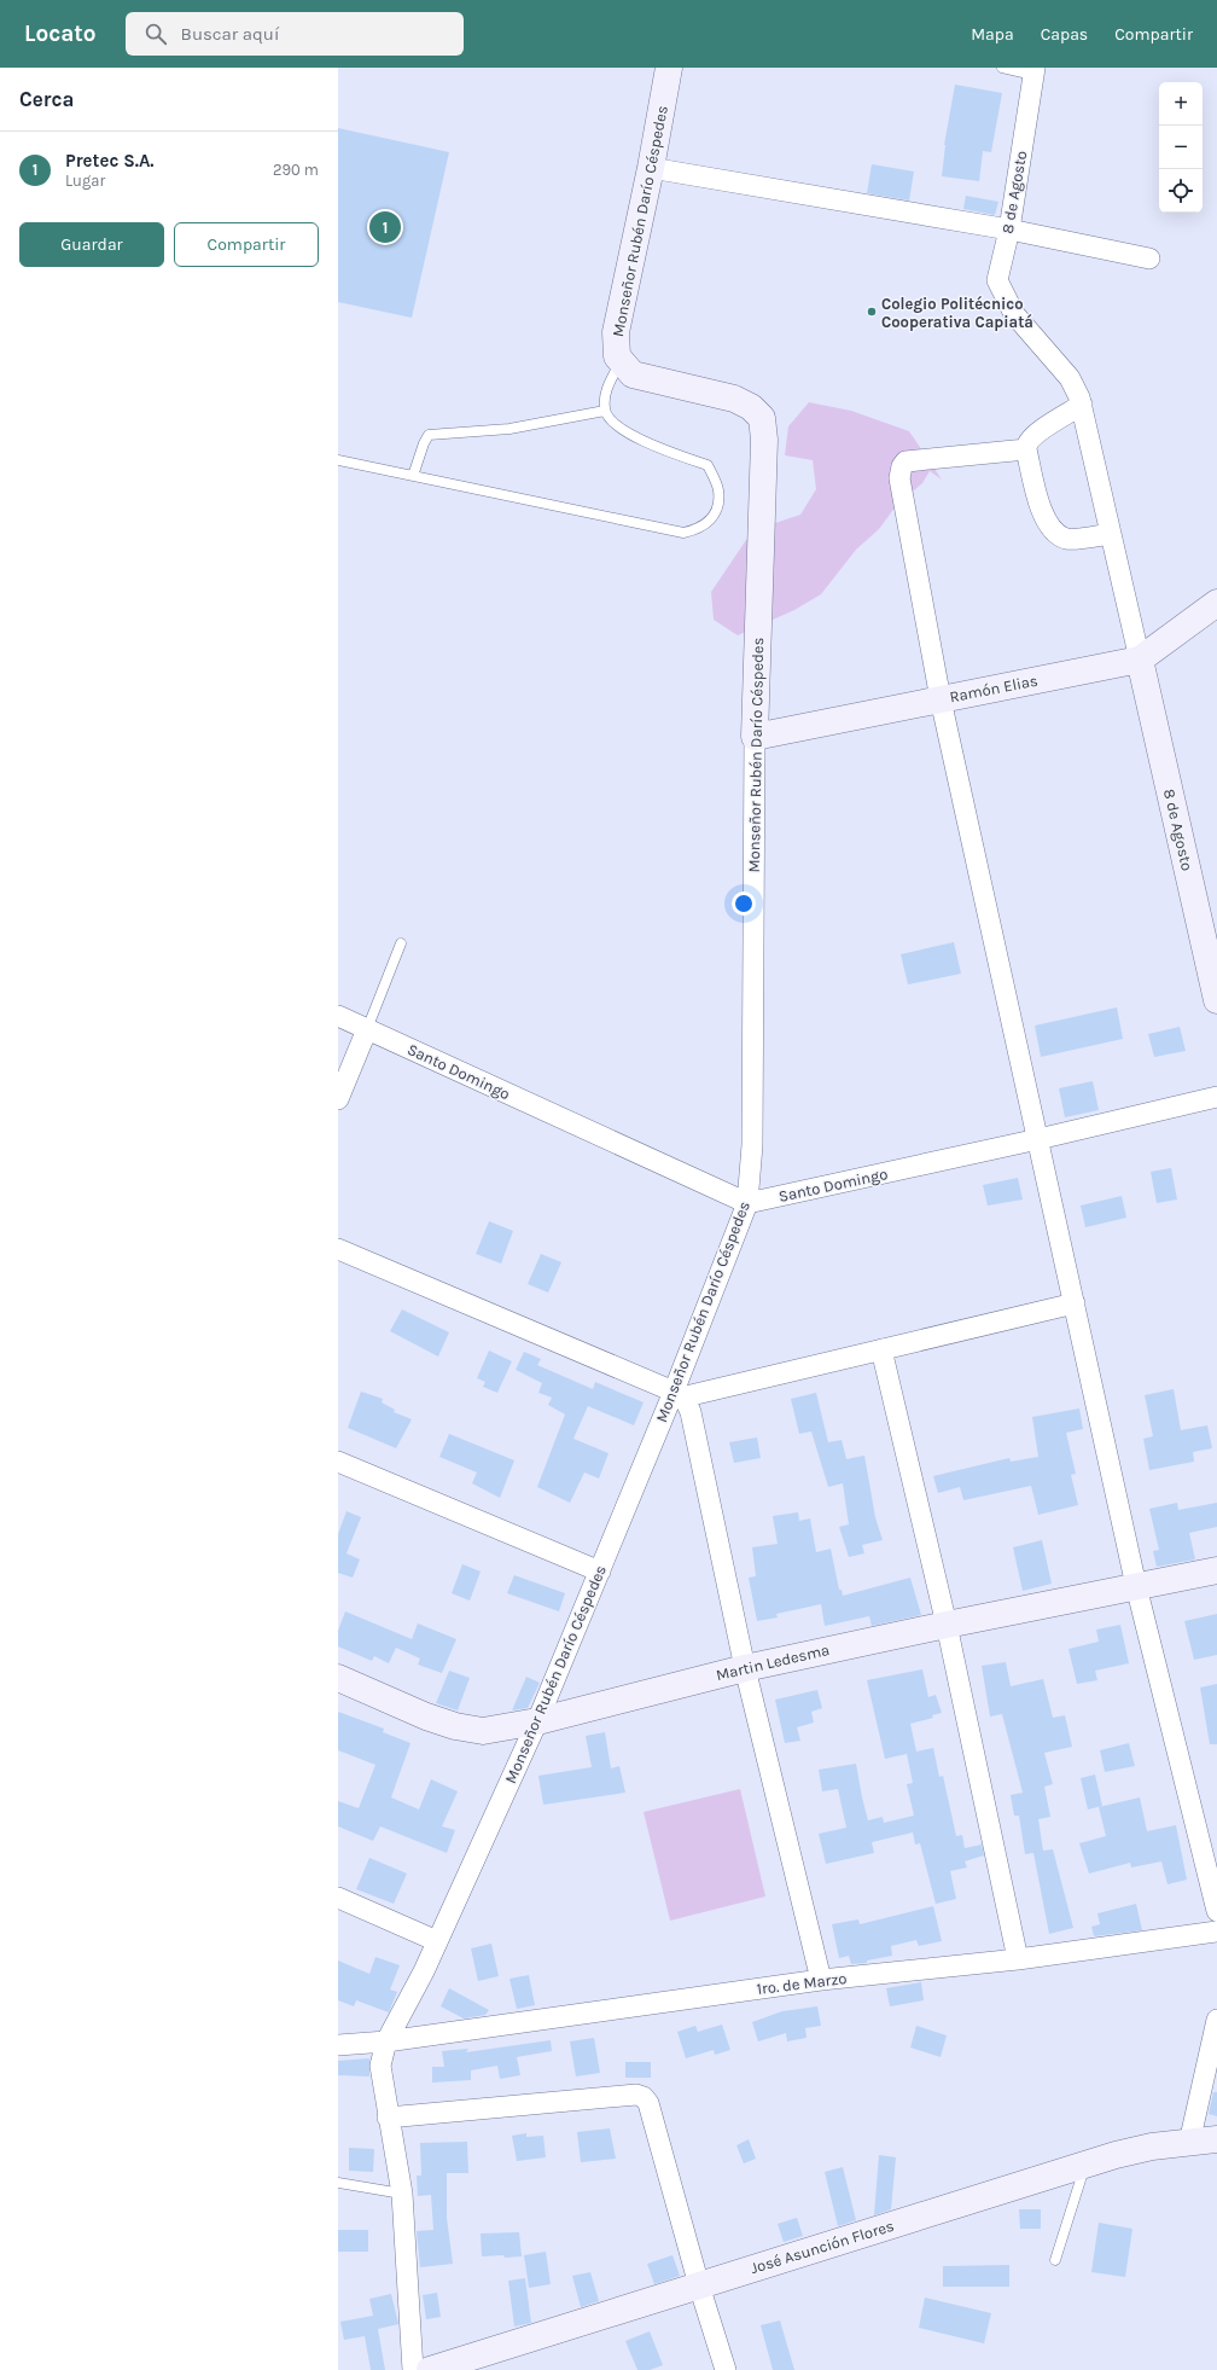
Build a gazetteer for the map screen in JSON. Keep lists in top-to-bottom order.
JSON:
{
  "streets": {
    "street": [
      "8 de Agosto",
      "Monseñor Rubén Darío Céspedes",
      "Ramón Elias",
      "Santo Domingo",
      "Martin Ledesma",
      "1ro. de Marzo",
      "José Asunción Flores"
    ]
  },
  "crossings": [
    ["8 de Agosto", "Ramón Elias"],
    ["Monseñor Rubén Darío Céspedes", "Ramón Elias"],
    ["Monseñor Rubén Darío Céspedes", "Santo Domingo"],
    ["Monseñor Rubén Darío Céspedes", "Martin Ledesma"],
    ["Monseñor Rubén Darío Céspedes", "1ro. de Marzo"]
  ],
  "places": ["Colegio Politécnico Cooperativa Capiatá"],
  "page": {
    "header": "Locato",
    "search": "Buscar aquí",
    "nav": ["Mapa", "Capas", "Compartir"],
    "heading": "Cerca",
    "map_buttons": ["+", "−"],
    "list": [
      {
        "mark": "1",
        "name": "Pretec S.A.",
        "note": "Lugar",
        "value": "290 m"
      }
    ],
    "buttons": ["Guardar", "Compartir"],
    "pins": "1"
  }
}
